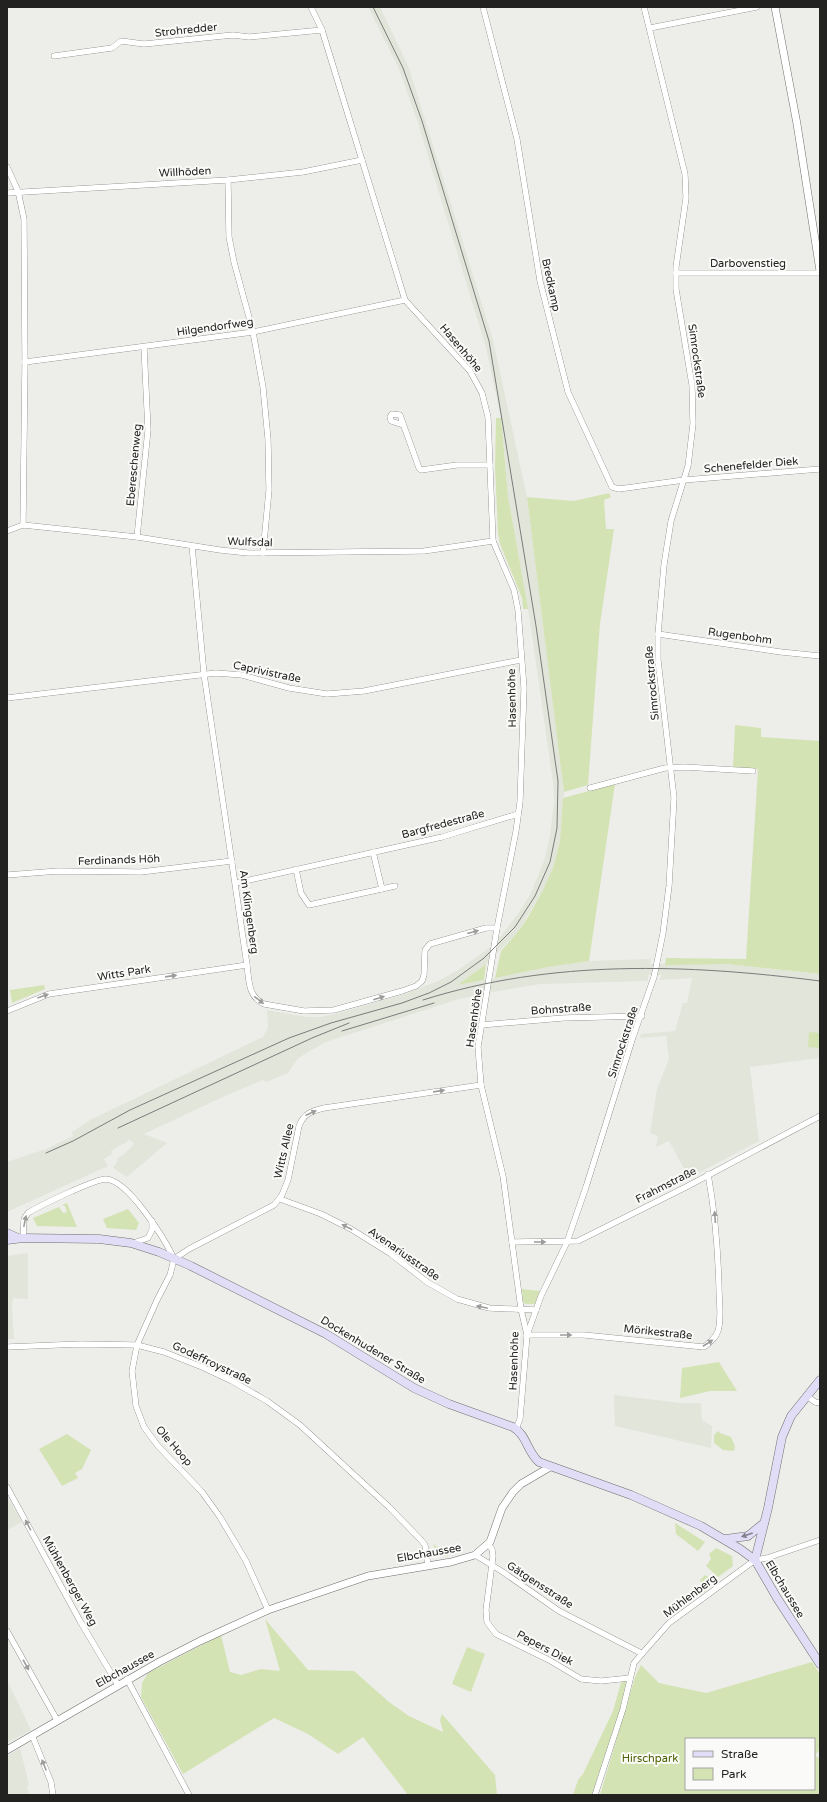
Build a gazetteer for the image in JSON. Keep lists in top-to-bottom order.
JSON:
{
  "streets": {
    "main road": ["Dockenhudener Straße", "Elbchaussee"],
    "street": [
      "Strohredder",
      "Willhöden",
      "Darbovenstieg",
      "Bredkamp",
      "Hilgendorfweg",
      "Hasenhöhe",
      "Simrockstraße",
      "Ebereschenweg",
      "Schenefelder Diek",
      "Wulfsdal",
      "Rugenbohm",
      "Caprivistraße",
      "Bargfredestraße",
      "Ferdinands Höh",
      "Am Klingenberg",
      "Witts Park",
      "Bohnstraße",
      "Witts Allee",
      "Frahmstraße",
      "Avenariusstraße",
      "Mörikestraße",
      "Godeffroystraße",
      "Ole Hoop",
      "Mühlenberger Weg",
      "Gätgensstraße",
      "Mühlenberg",
      "Pepers Diek"
    ]
  },
  "crossings": [
    ["Strohredder", "Hasenhöhe"],
    ["Willhöden", "Hasenhöhe"],
    ["Darbovenstieg", "Simrockstraße"],
    ["Bredkamp", "Simrockstraße"],
    ["Bredkamp", "Schenefelder Diek"],
    ["Hilgendorfweg", "Hasenhöhe"],
    ["Hilgendorfweg", "Ebereschenweg"],
    ["Hasenhöhe", "Simrockstraße"],
    ["Hasenhöhe", "Wulfsdal"],
    ["Hasenhöhe", "Caprivistraße"],
    ["Hasenhöhe", "Bargfredestraße"],
    ["Hasenhöhe", "Am Klingenberg"],
    ["Hasenhöhe", "Bohnstraße"],
    ["Hasenhöhe", "Witts Allee"],
    ["Hasenhöhe", "Frahmstraße"],
    ["Hasenhöhe", "Avenariusstraße"],
    ["Hasenhöhe", "Mörikestraße"],
    ["Hasenhöhe", "Dockenhudener Straße"],
    ["Simrockstraße", "Schenefelder Diek"],
    ["Simrockstraße", "Rugenbohm"],
    ["Simrockstraße", "Bohnstraße"],
    ["Simrockstraße", "Frahmstraße"],
    ["Simrockstraße", "Mörikestraße"],
    ["Ebereschenweg", "Wulfsdal"],
    ["Wulfsdal", "Am Klingenberg"],
    ["Caprivistraße", "Am Klingenberg"],
    ["Bargfredestraße", "Am Klingenberg"],
    ["Ferdinands Höh", "Am Klingenberg"],
    ["Am Klingenberg", "Witts Park"],
    ["Witts Allee", "Avenariusstraße"],
    ["Frahmstraße", "Mörikestraße"],
    ["Dockenhudener Straße", "Ole Hoop"],
    ["Godeffroystraße", "Ole Hoop"],
    ["Godeffroystraße", "Elbchaussee"],
    ["Ole Hoop", "Elbchaussee"],
    ["Elbchaussee", "Mühlenberger Weg"],
    ["Elbchaussee", "Gätgensstraße"],
    ["Elbchaussee", "Mühlenberg"],
    ["Gätgensstraße", "Mühlenberg"],
    ["Gätgensstraße", "Pepers Diek"]
  ],
  "one_way": [
    "Witts Park",
    "Witts Allee",
    "Avenariusstraße",
    "Mühlenberger Weg"
  ],
  "parks": ["Hirschpark"],
  "legend": ["Straße", "Park"]
}
